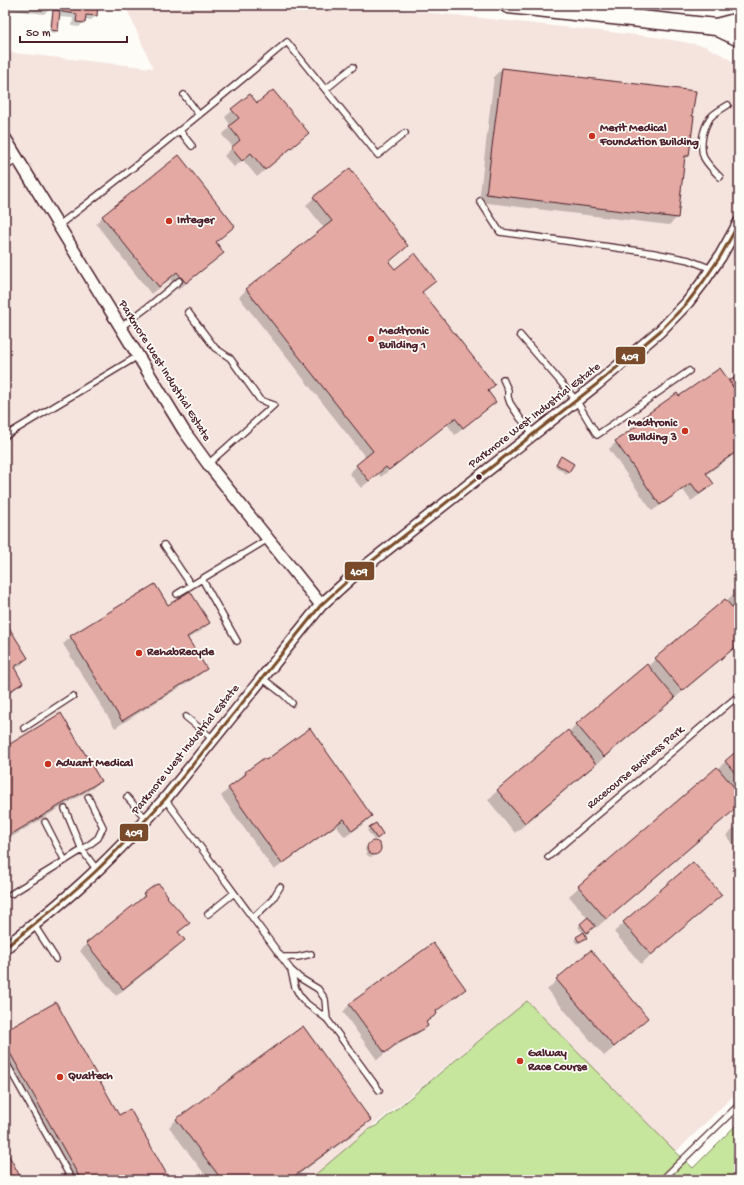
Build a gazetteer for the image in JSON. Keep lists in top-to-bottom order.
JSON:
{
  "streets": {
    "street": ["Parkmore West Industrial Estate"],
    "lane": ["Racecourse Business Park"]
  },
  "places": [
    "Merit Medical Foundation Building",
    "Integer",
    "Medtronic Building 1",
    "Medtronic Building 3",
    "RehabRecycle",
    "Advant Medical",
    "Galway Race Course",
    "Qualtech"
  ],
  "lines": ["transit line 409"],
  "scale_bar": "50 m"
}
